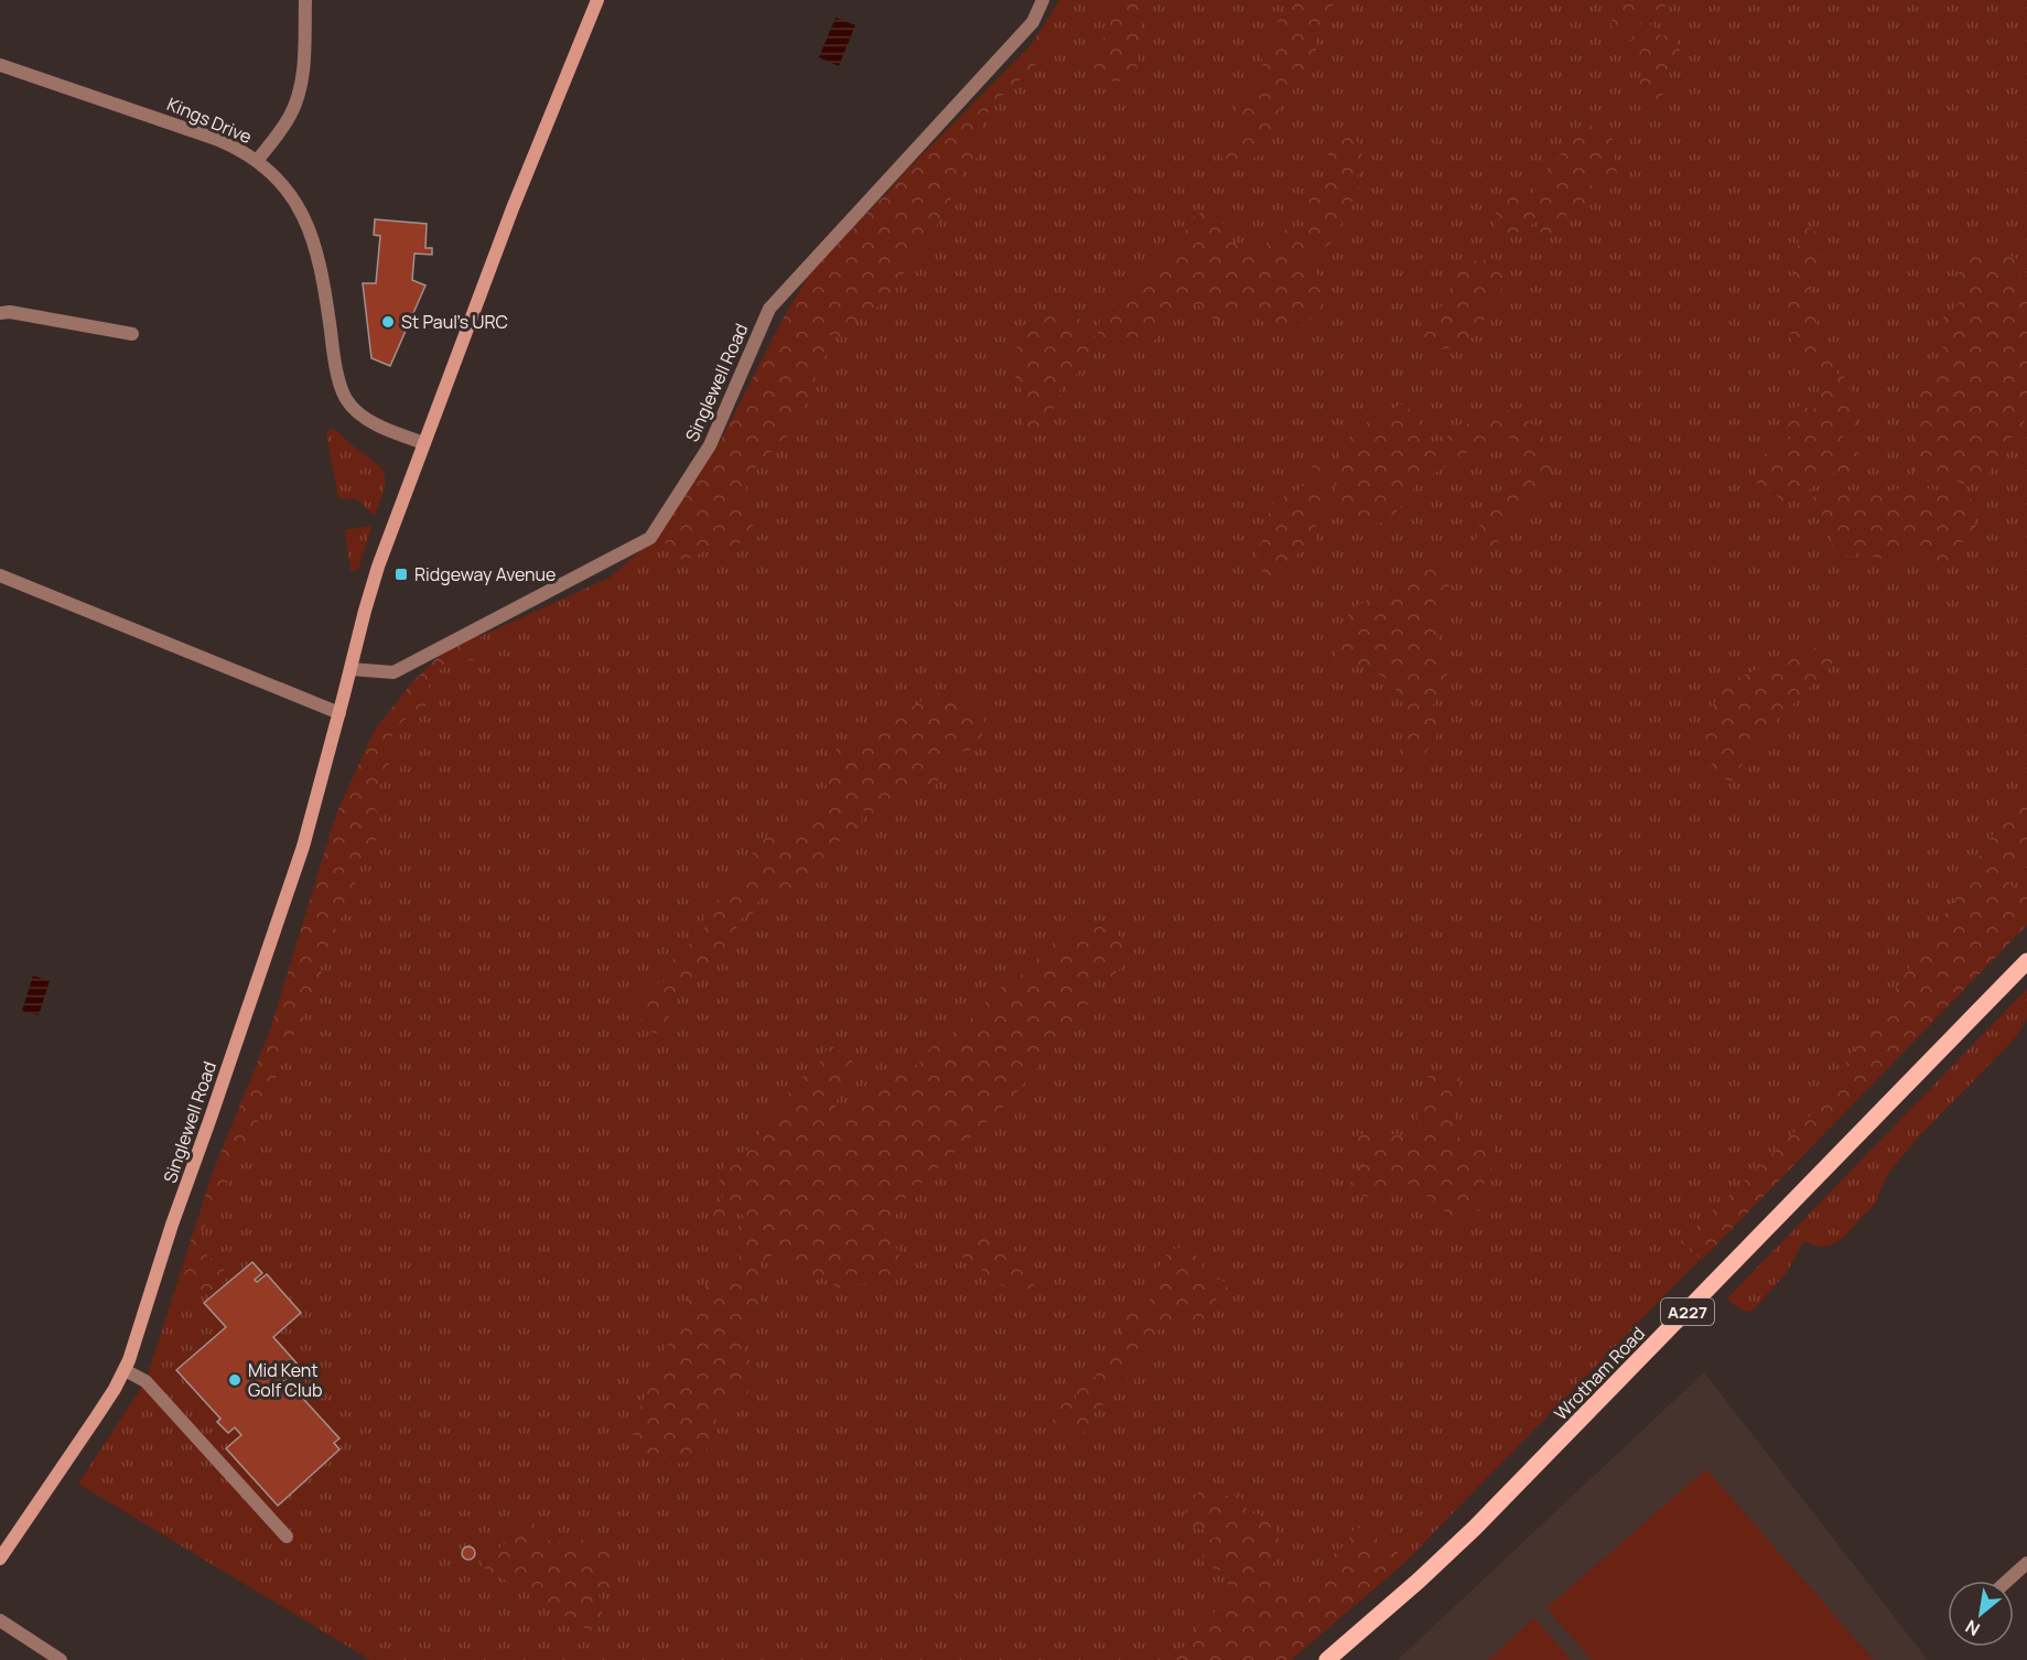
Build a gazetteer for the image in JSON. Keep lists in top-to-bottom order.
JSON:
{
  "streets": {
    "main road": ["A227", "Wrotham Road"],
    "street": ["Kings Drive", "Singlewell Road"]
  },
  "crossings": [
    ["Kings Drive", "Singlewell Road"]
  ],
  "places": {
    "other": ["St Paul's URC", "Mid Kent Golf Club"],
    "transit": ["Ridgeway Avenue"]
  },
  "north": "bottom left"
}
